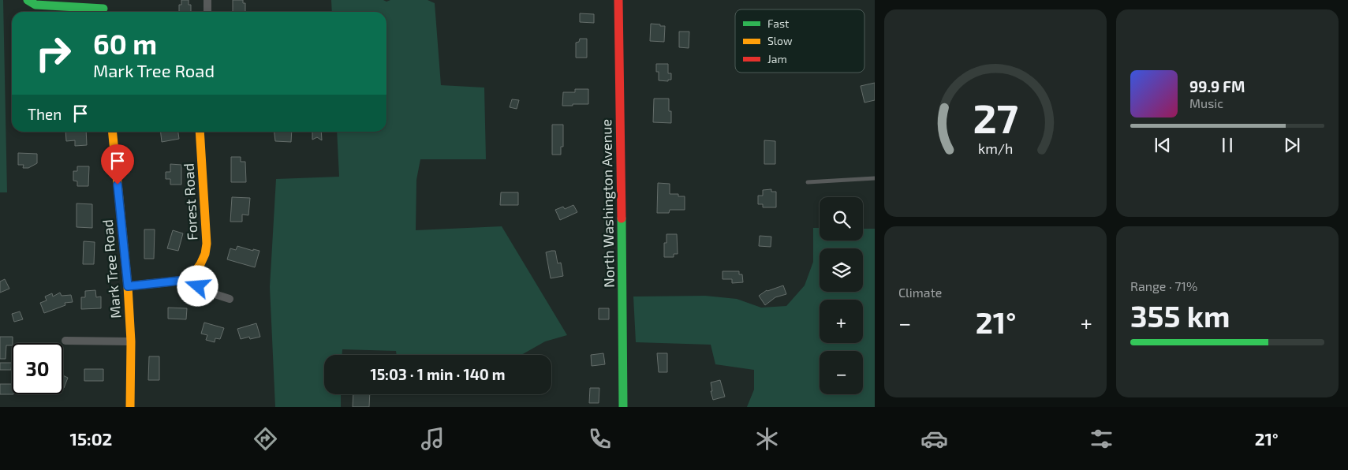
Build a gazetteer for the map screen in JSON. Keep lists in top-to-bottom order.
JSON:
{
  "streets": {
    "street": ["Forest Road", "North Washington Avenue", "Mark Tree Road"]
  },
  "legend": ["Fast", "Slow", "Jam"],
  "page": {
    "turn": ["60 m", "Mark Tree Road"],
    "song": ["99.9 FM", "Music"],
    "then": "Then",
    "map_buttons": ["+", "−"],
    "tile": [
      "Climate",
      ["Range · 71%", "355 km"]
    ],
    "heat": ["−", "21°", "+"],
    "limit": "30",
    "trip": "15:03 · 1 min · 140 m",
    "tabs": ["15:02", "21°"],
    "gauge": ["27", "km/h"]
  }
}
